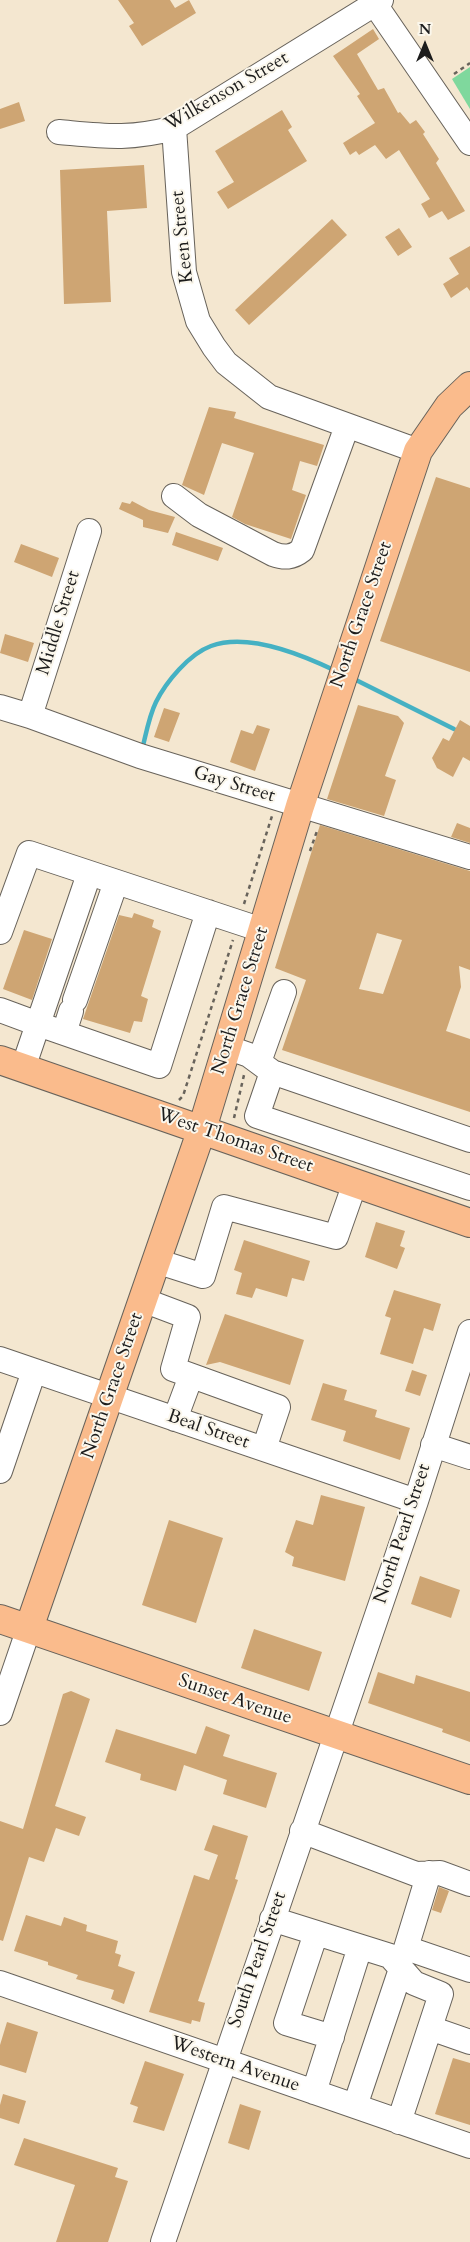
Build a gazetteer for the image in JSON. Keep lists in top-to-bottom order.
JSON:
{
  "streets": {
    "main road": ["North Grace Street", "West Thomas Street", "Sunset Avenue"],
    "street": [
      "Wilkenson Street",
      "Keen Street",
      "Middle Street",
      "Gay Street",
      "Beal Street",
      "North Pearl Street",
      "South Pearl Street",
      "Western Avenue"
    ]
  },
  "crossings": [
    ["Wilkenson Street", "Keen Street"],
    ["Keen Street", "North Grace Street"],
    ["North Grace Street", "Gay Street"],
    ["North Grace Street", "West Thomas Street"],
    ["North Grace Street", "Beal Street"],
    ["North Grace Street", "Sunset Avenue"],
    ["Middle Street", "Gay Street"],
    ["Beal Street", "North Pearl Street"],
    ["North Pearl Street", "Sunset Avenue"],
    ["North Pearl Street", "South Pearl Street"],
    ["Sunset Avenue", "South Pearl Street"],
    ["South Pearl Street", "Western Avenue"]
  ],
  "north": "top"
}
